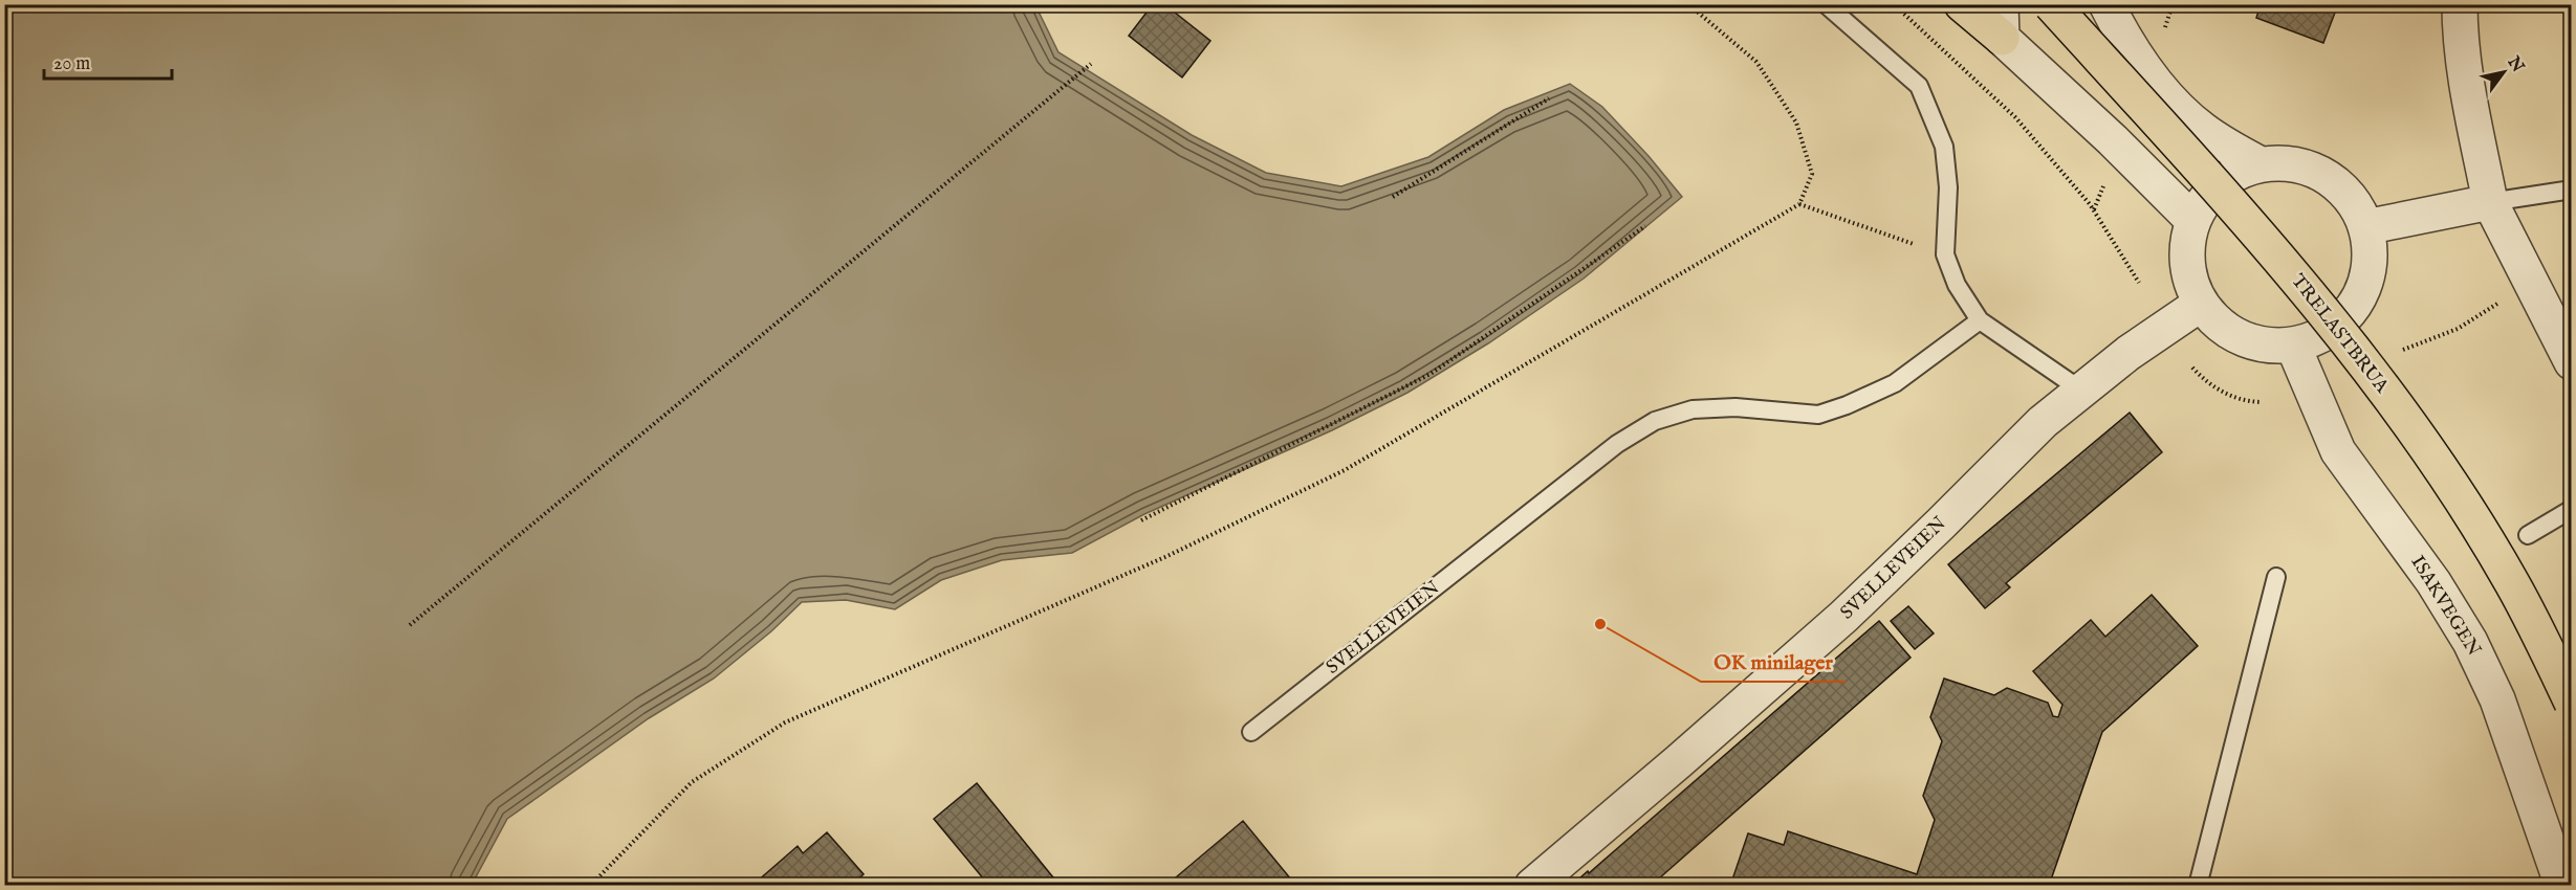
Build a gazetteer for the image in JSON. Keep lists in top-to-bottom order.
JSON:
{
  "streets": {
    "highway": ["TRELASTBRUA"],
    "street": ["SVELLEVEIEN", "ISAKVEGEN"]
  },
  "crossings": [
    ["SVELLEVEIEN", "ISAKVEGEN"]
  ],
  "places": ["OK minilager"],
  "scale_bar": "20 m",
  "north": "top right"
}
